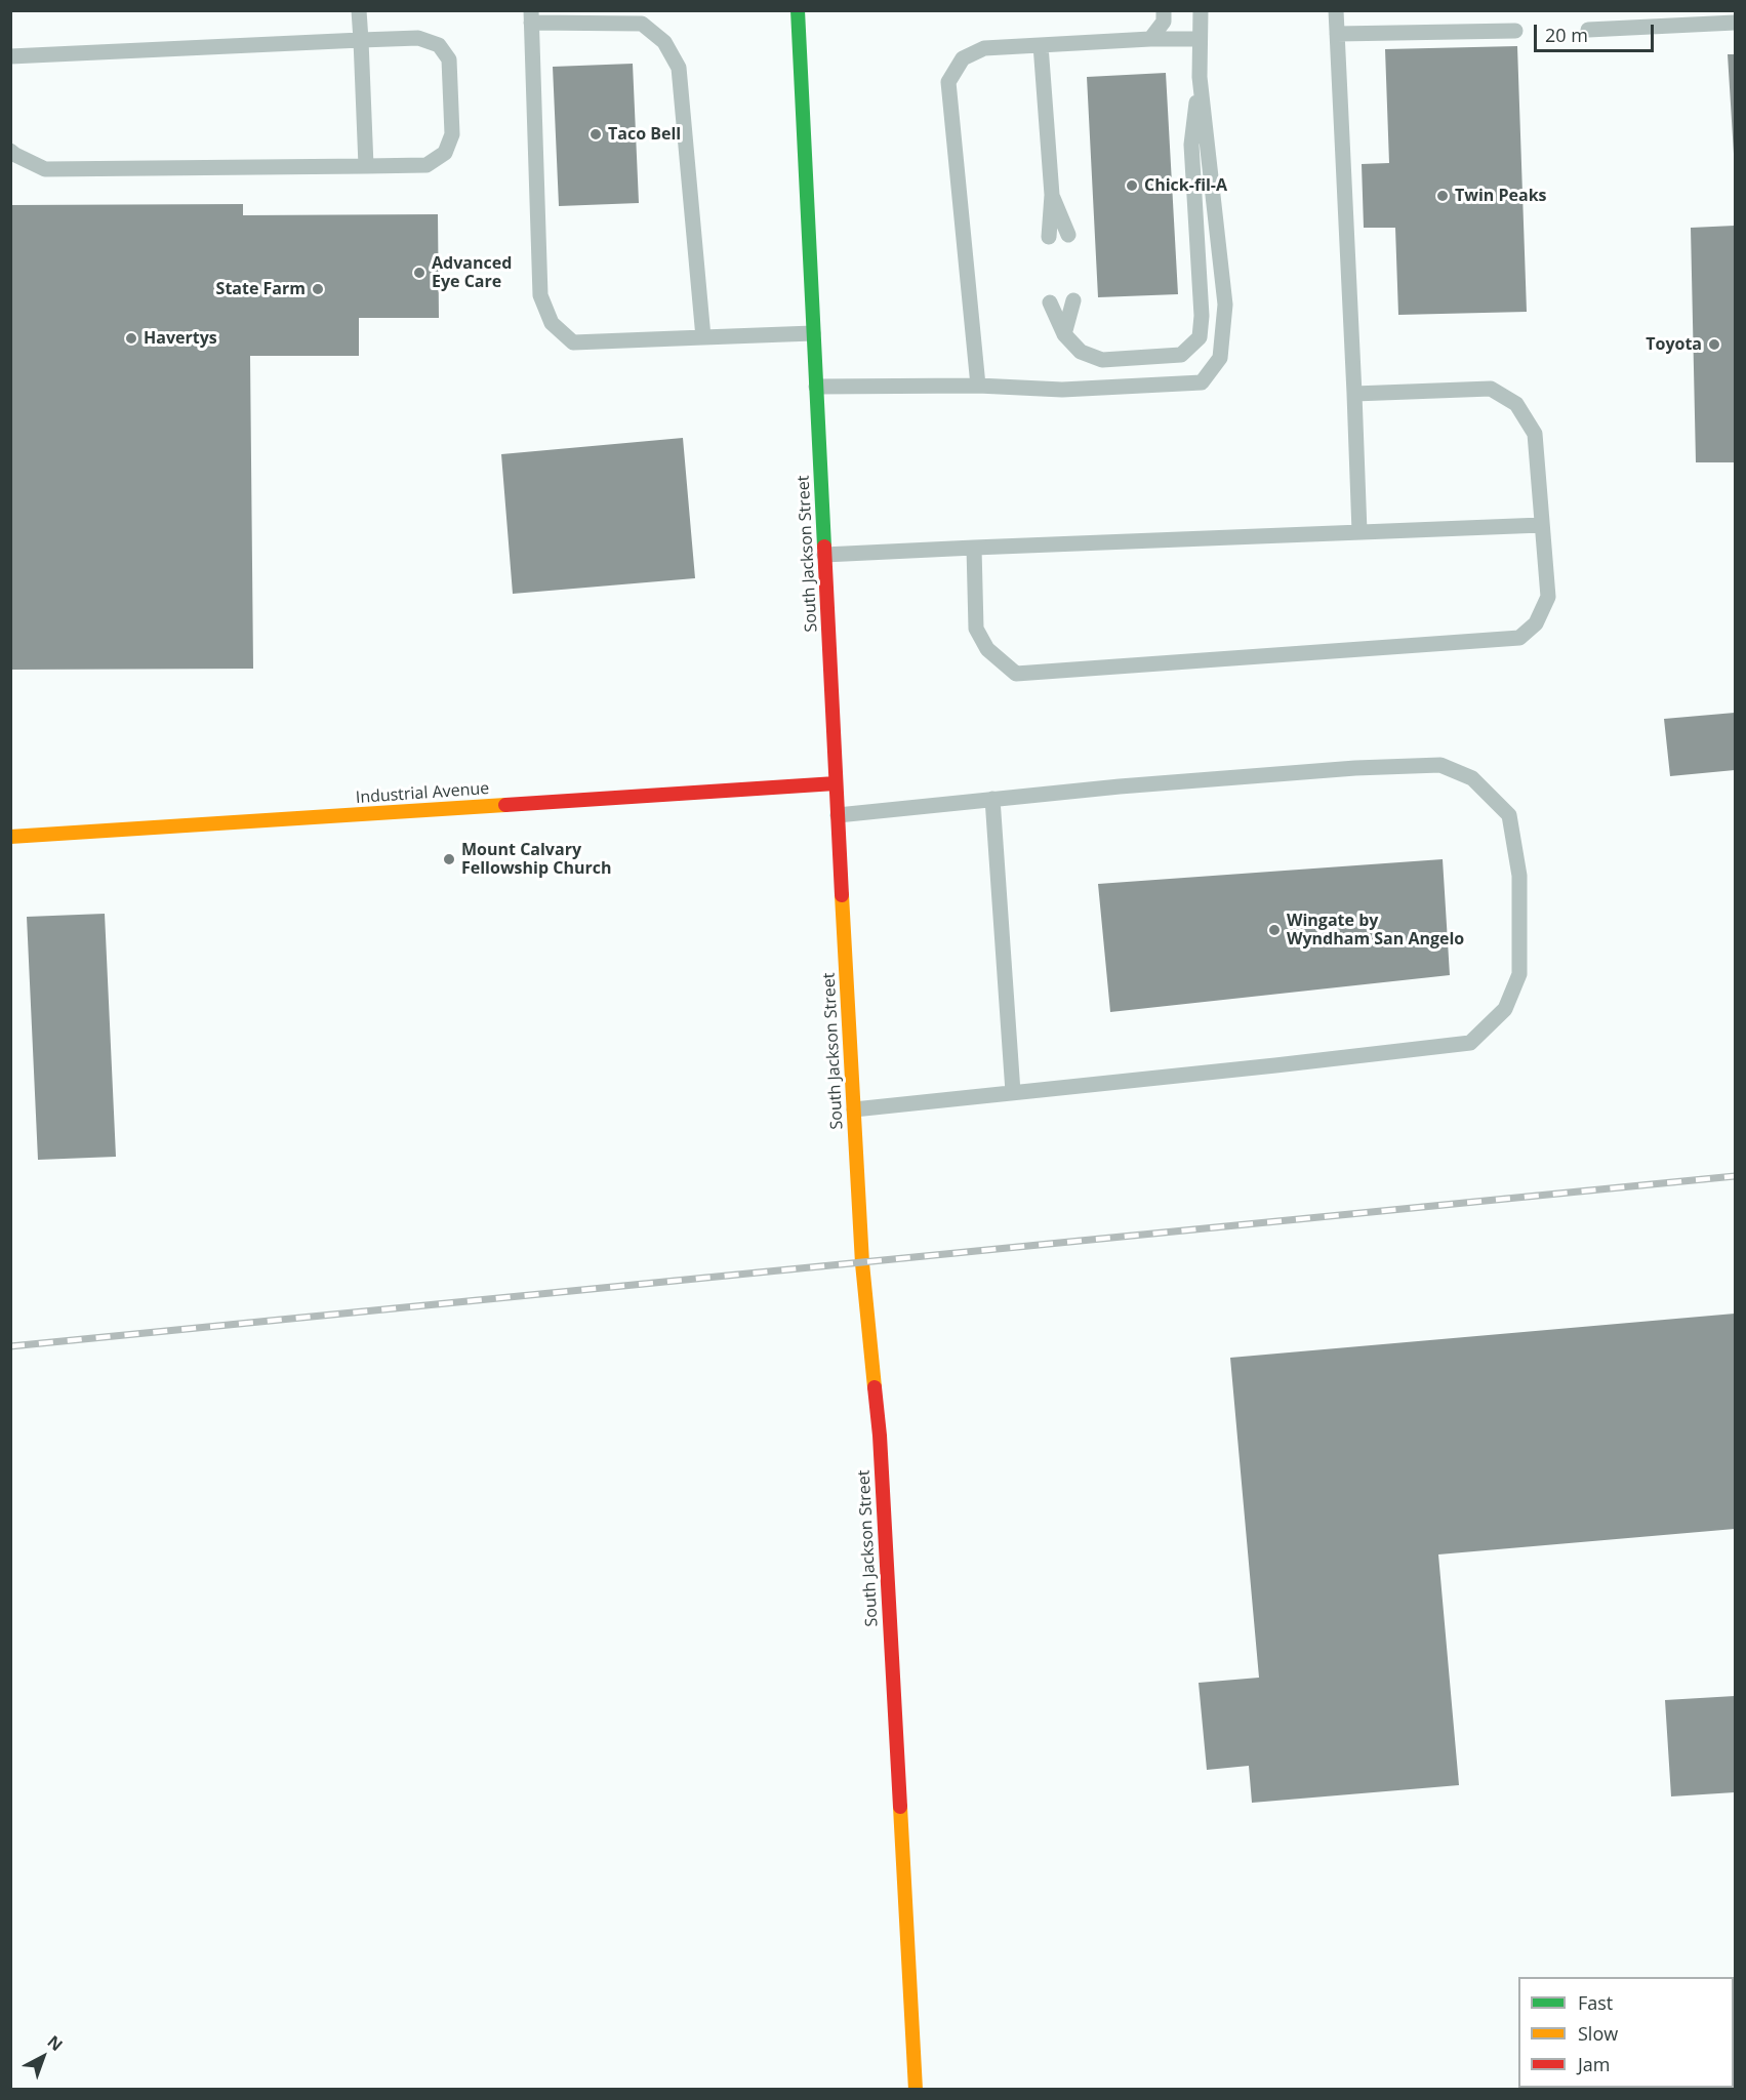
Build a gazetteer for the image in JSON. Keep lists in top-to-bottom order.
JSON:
{
  "streets": {
    "main road": ["South Jackson Street", "Industrial Avenue"]
  },
  "crossings": [
    ["South Jackson Street", "Industrial Avenue"]
  ],
  "places": [
    "Taco Bell",
    "Chick-fil-A",
    "Twin Peaks",
    "Advanced Eye Care",
    "State Farm",
    "Havertys",
    "Toyota",
    "Mount Calvary Fellowship Church",
    "Wingate by Wyndham San Angelo"
  ],
  "legend": ["Fast", "Slow", "Jam"],
  "scale_bar": "20 m",
  "north": "top right"
}
